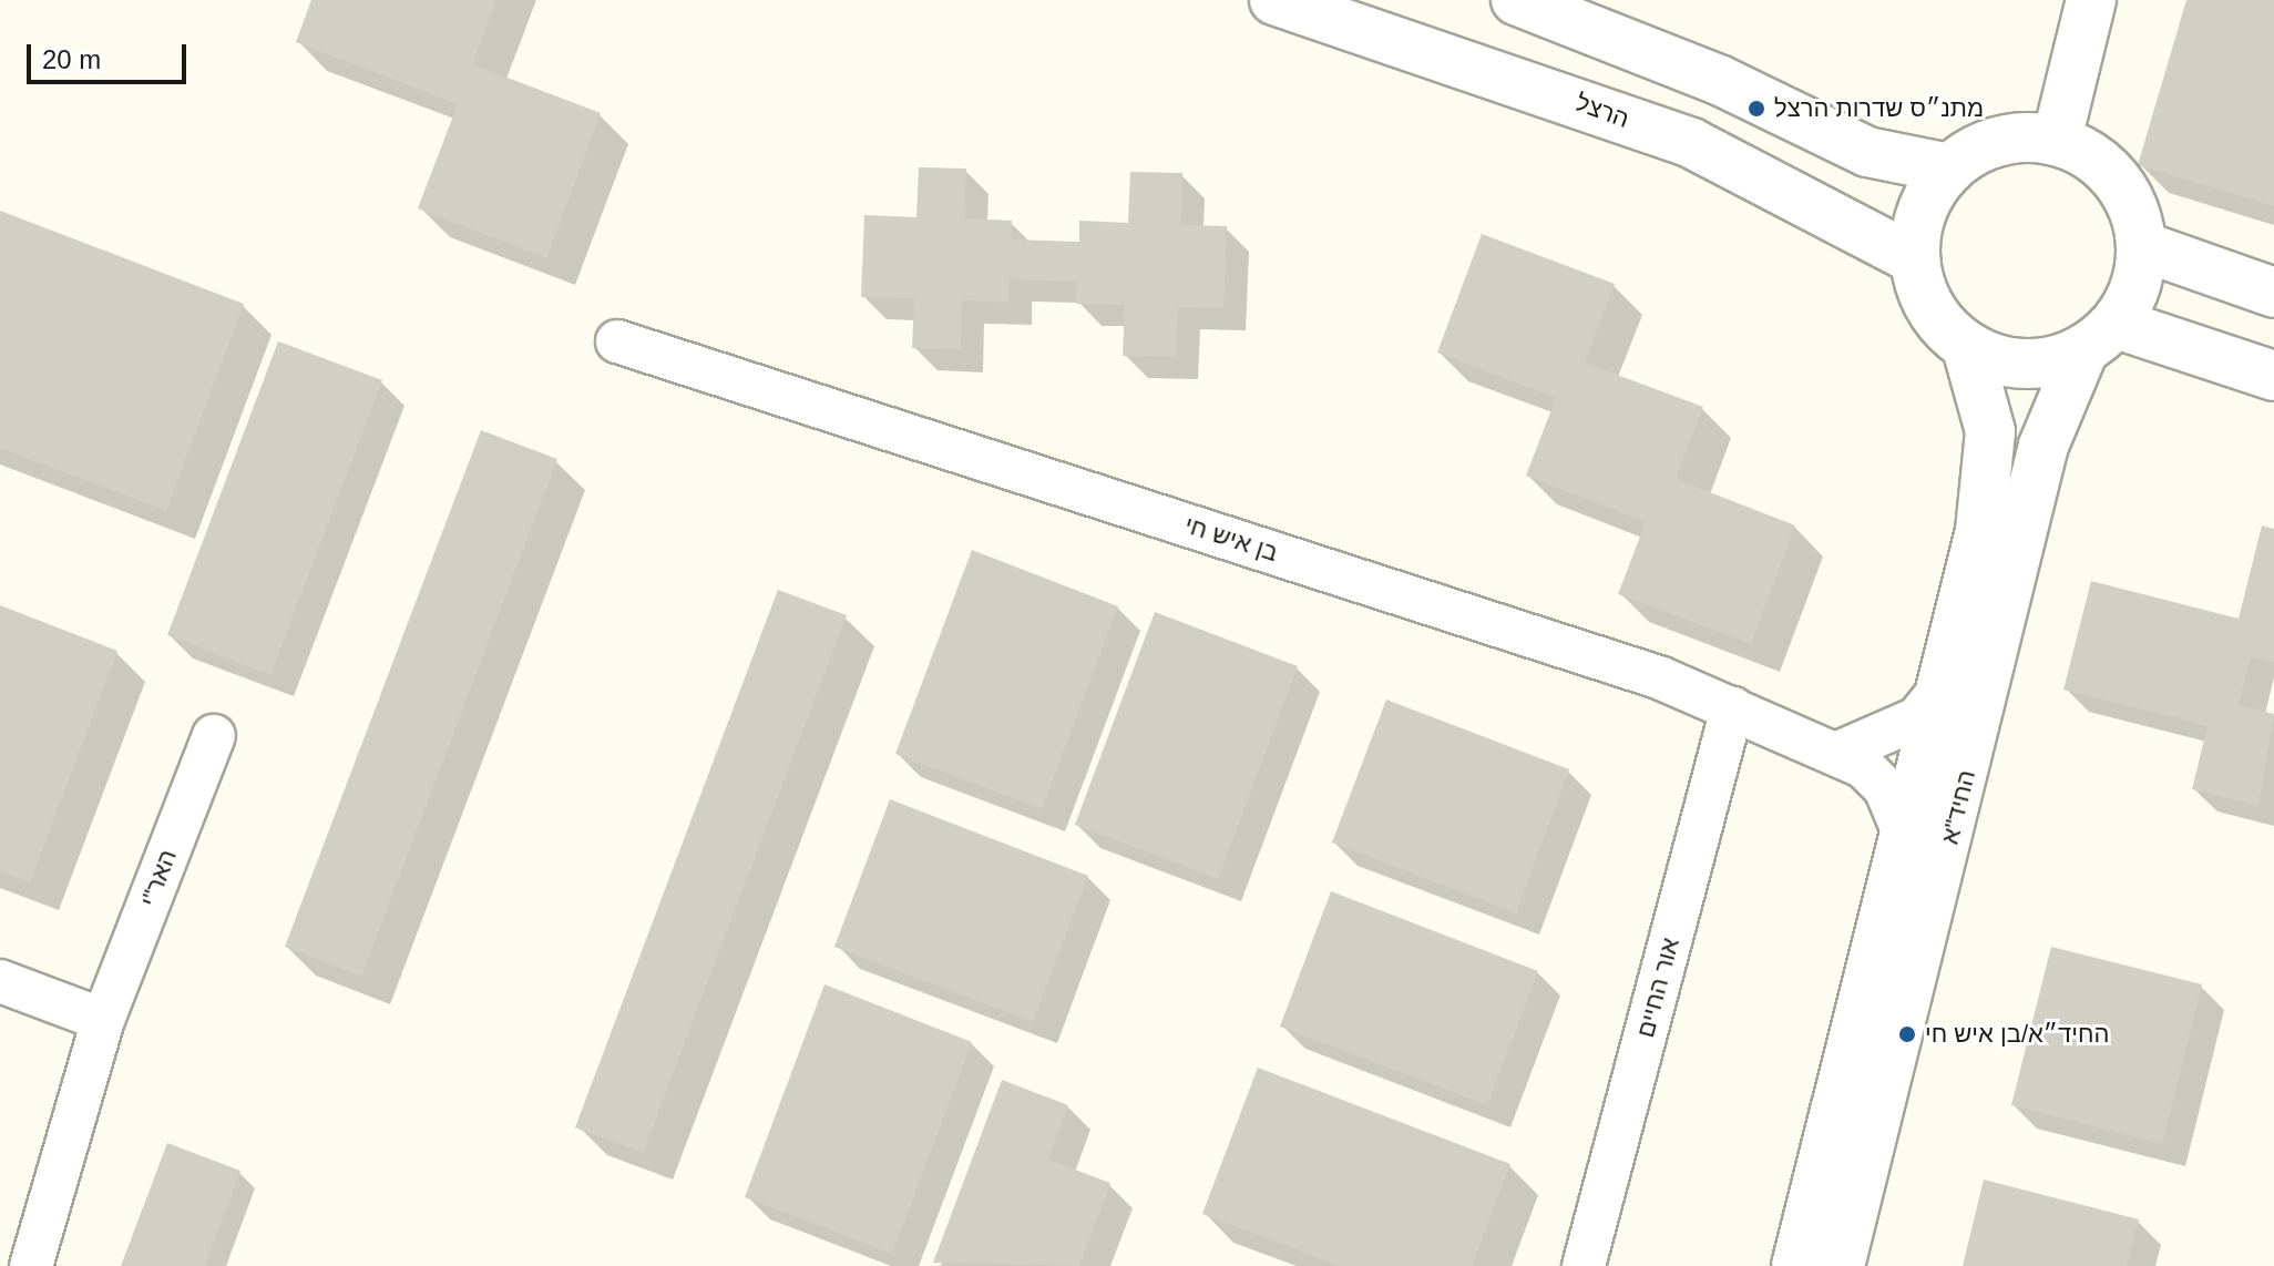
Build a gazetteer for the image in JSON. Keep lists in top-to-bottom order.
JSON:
{
  "streets": {
    "main road": ["הרצל", "החיד\"א"],
    "street": ["בן איש חי", "האר\"י", "אור החיים"]
  },
  "crossings": [
    ["הרצל", "החיד\"א"],
    ["בן איש חי", "החיד\"א"],
    ["בן איש חי", "אור החיים"]
  ],
  "places": ["מתנ״ס שדרות הרצל", "החיד״א/בן איש חי"],
  "scale_bar": "20 m"
}
